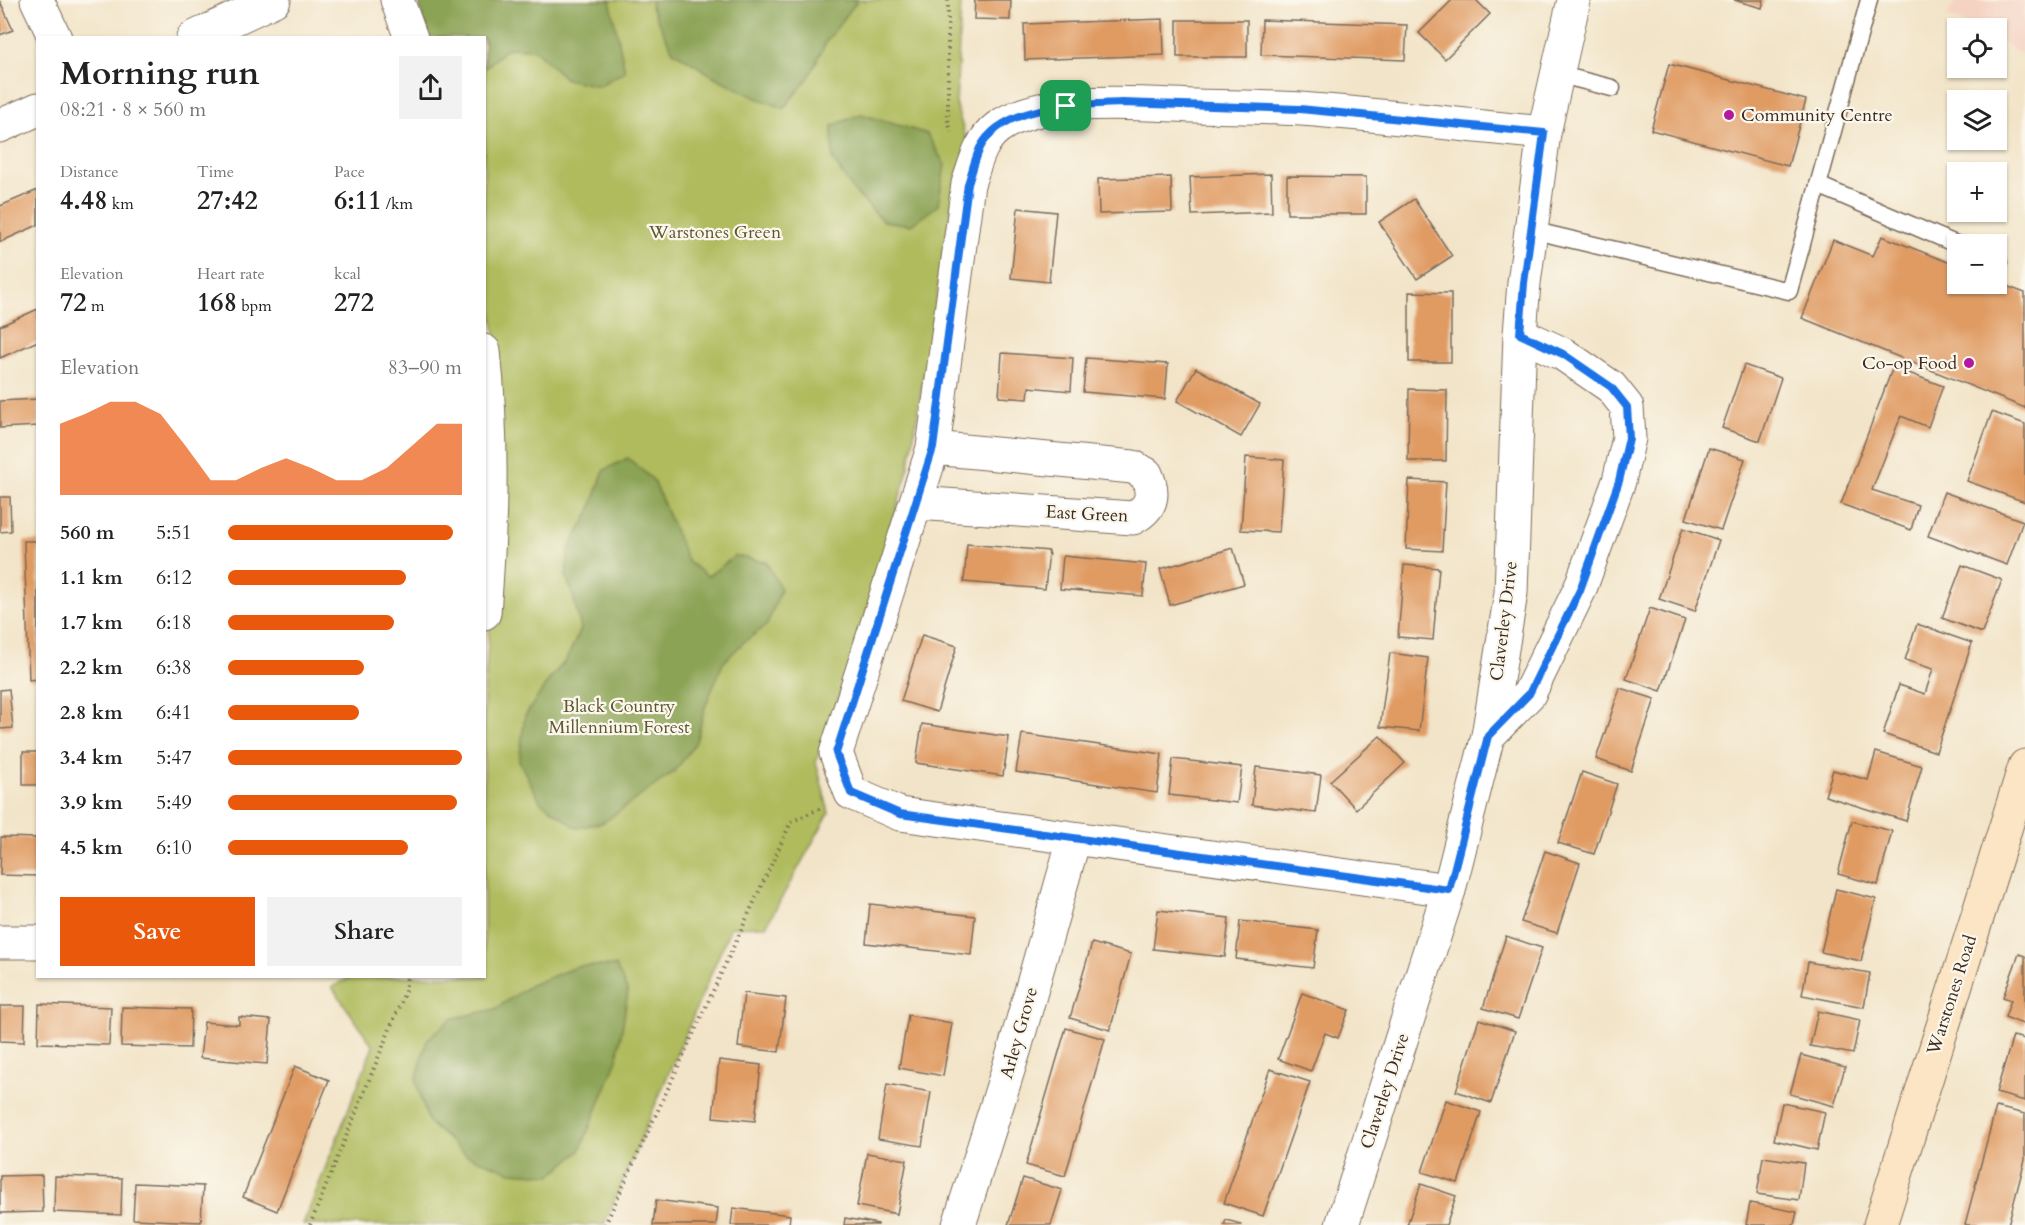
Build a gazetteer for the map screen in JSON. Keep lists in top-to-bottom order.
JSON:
{
  "streets": {
    "street": [
      "East Green",
      "Claverley Drive",
      "Warstones Road",
      "Arley Grove"
    ]
  },
  "parks": ["Warstones Green", "Black Country Millennium Forest"],
  "places": ["Community Centre", "Co-op Food"],
  "page": {
    "map_buttons": ["+", "−"],
    "heading": ["Morning run", "08:21 · 8 × 560 m"],
    "stats": [
      ["Distance", "4.48 km"],
      ["Time", "27:42"],
      ["Pace", "6:11 /km"],
      ["Elevation", "72 m"],
      ["Heart rate", "168 bpm"],
      ["kcal", "272"]
    ],
    "chart": ["Elevation", "83–90 m"],
    "list": [
      {
        "name": "560 m",
        "note": "5:51"
      },
      {
        "name": "1.1 km",
        "note": "6:12"
      },
      {
        "name": "1.7 km",
        "note": "6:18"
      },
      {
        "name": "2.2 km",
        "note": "6:38"
      },
      {
        "name": "2.8 km",
        "note": "6:41"
      },
      {
        "name": "3.4 km",
        "note": "5:47"
      },
      {
        "name": "3.9 km",
        "note": "5:49"
      },
      {
        "name": "4.5 km",
        "note": "6:10"
      }
    ],
    "buttons": ["Save", "Share"]
  }
}
